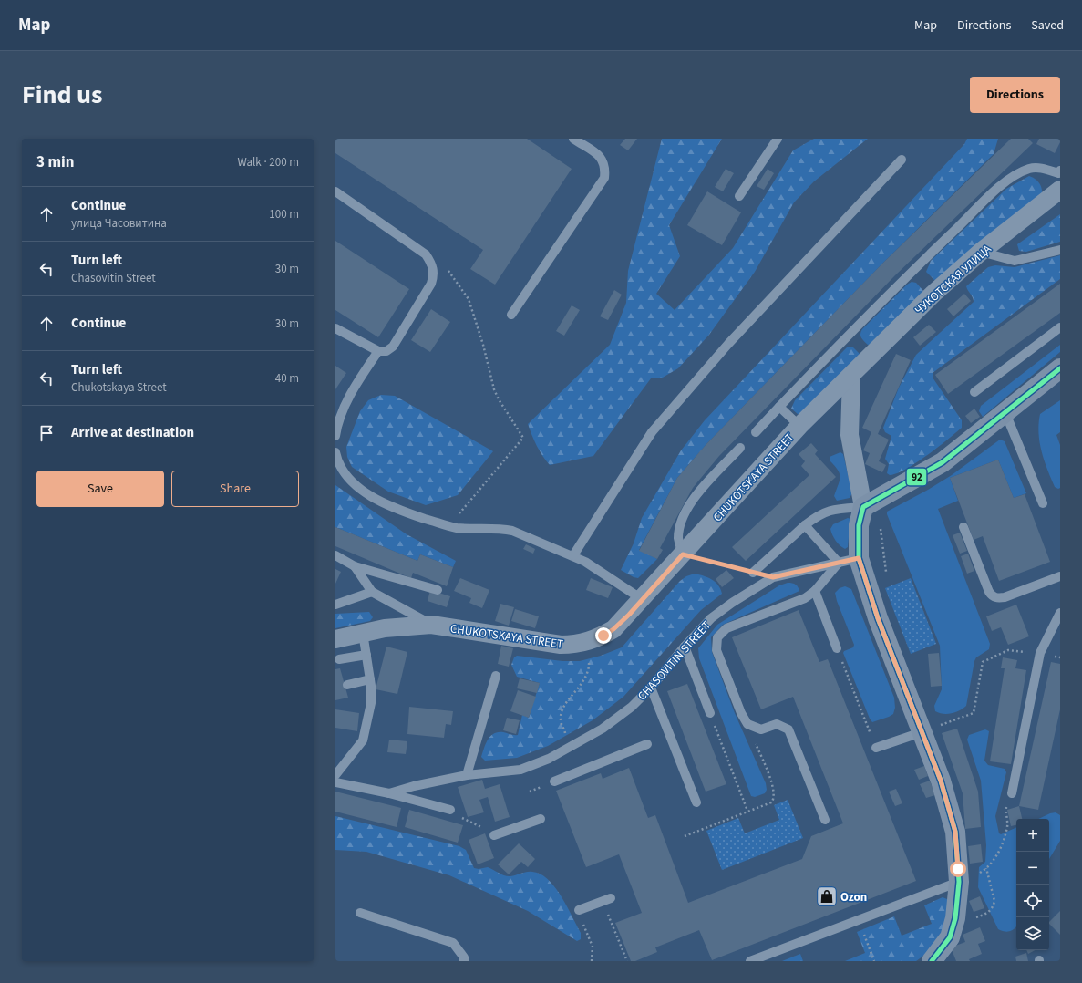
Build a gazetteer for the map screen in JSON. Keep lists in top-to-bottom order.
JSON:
{
  "streets": {
    "street": ["ЧУКОТСКАЯ УЛИЦА", "CHUKOTSKAYA STREET"],
    "lane": ["CHASOVITIN STREET"]
  },
  "crossings": [
    ["ЧУКОТСКАЯ УЛИЦА", "CHUKOTSKAYA STREET"]
  ],
  "places": {
    "shop": ["Ozon"]
  },
  "lines": ["transit line 92"],
  "page": {
    "header": "Map",
    "nav": ["Map", "Directions", "Saved"],
    "title": "Find us",
    "buttons": [
      "Directions",
      ["Save", "Share"]
    ],
    "heading": ["3 min", "Walk · 200 m"],
    "list": [
      ["Continue", "улица Часовитина", "100 m"],
      ["Turn left", "Chasovitin Street", "30 m"],
      ["Continue", "30 m"],
      ["Turn left", "Chukotskaya Street", "40 m"],
      "Arrive at destination"
    ],
    "map_buttons": ["+", "−"]
  }
}
